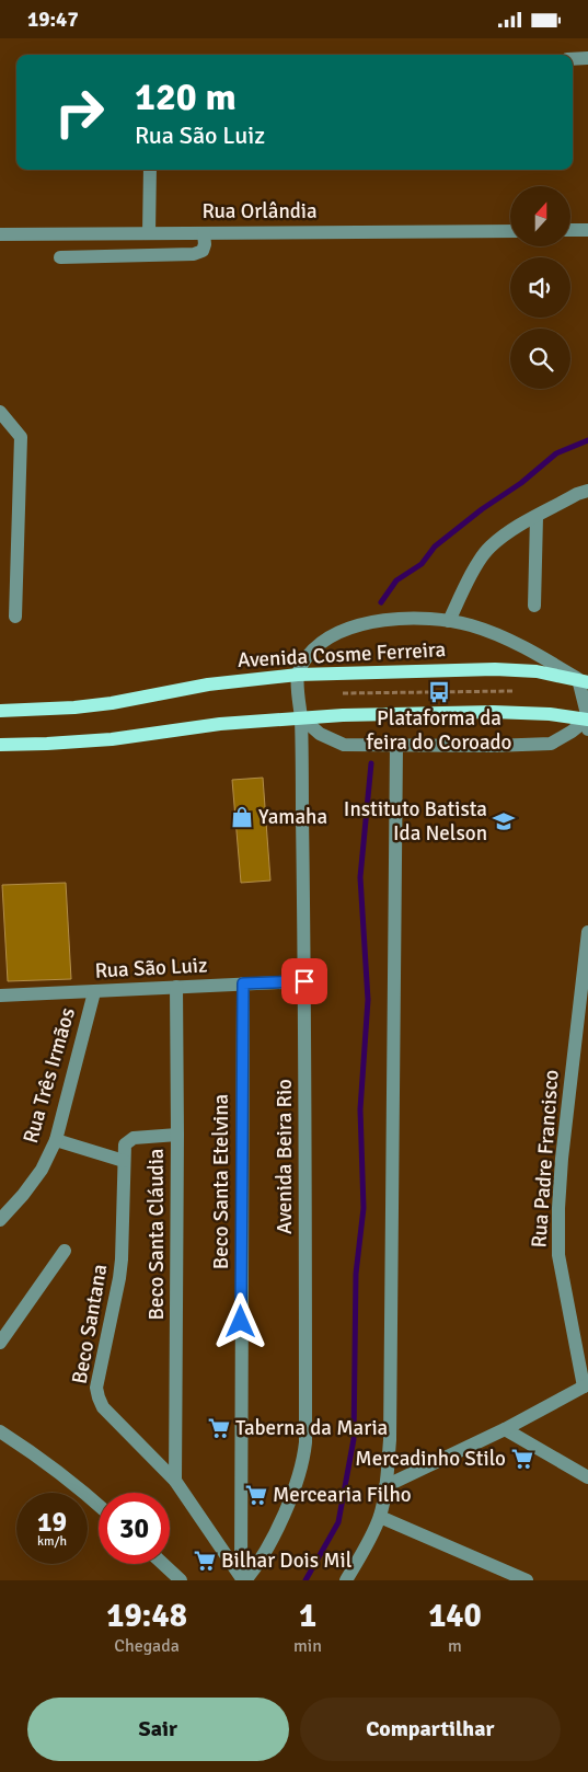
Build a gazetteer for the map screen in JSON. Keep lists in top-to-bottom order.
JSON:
{
  "streets": {
    "main road": ["Avenida Cosme Ferreira"],
    "street": [
      "Rua Orlândia",
      "Rua São Luiz",
      "Rua Três Irmãos",
      "Avenida Beira Rio",
      "Rua Padre Francisco",
      "Beco Santa Etelvina",
      "Beco Santa Cláudia",
      "Beco Santana"
    ]
  },
  "crossings": [
    ["Avenida Cosme Ferreira", "Avenida Beira Rio"],
    ["Rua São Luiz", "Rua Três Irmãos"],
    ["Rua São Luiz", "Avenida Beira Rio"],
    ["Rua São Luiz", "Beco Santa Etelvina"],
    ["Rua São Luiz", "Beco Santa Cláudia"],
    ["Avenida Beira Rio", "Beco Santa Etelvina"],
    ["Avenida Beira Rio", "Beco Santana"],
    ["Beco Santa Etelvina", "Beco Santana"],
    ["Beco Santa Cláudia", "Beco Santana"]
  ],
  "places": {
    "bus stop": ["Plataforma da feira do Coroado"],
    "shop": ["Yamaha"],
    "school or university": ["Instituto Batista Ida Nelson"],
    "supermarket": [
      "Taberna da Maria",
      "Mercadinho Stilo",
      "Mercearia Filho",
      "Bilhar Dois Mil"
    ]
  },
  "north": "top",
  "page": {
    "status": "19:47",
    "turn": ["120 m", "Rua São Luiz"],
    "speed": "19 km/h",
    "limit": "30",
    "eta": [
      "19:48",
      "Chegada",
      "1",
      "min",
      "140",
      "m"
    ],
    "buttons": ["Sair", "Compartilhar"]
  }
}
